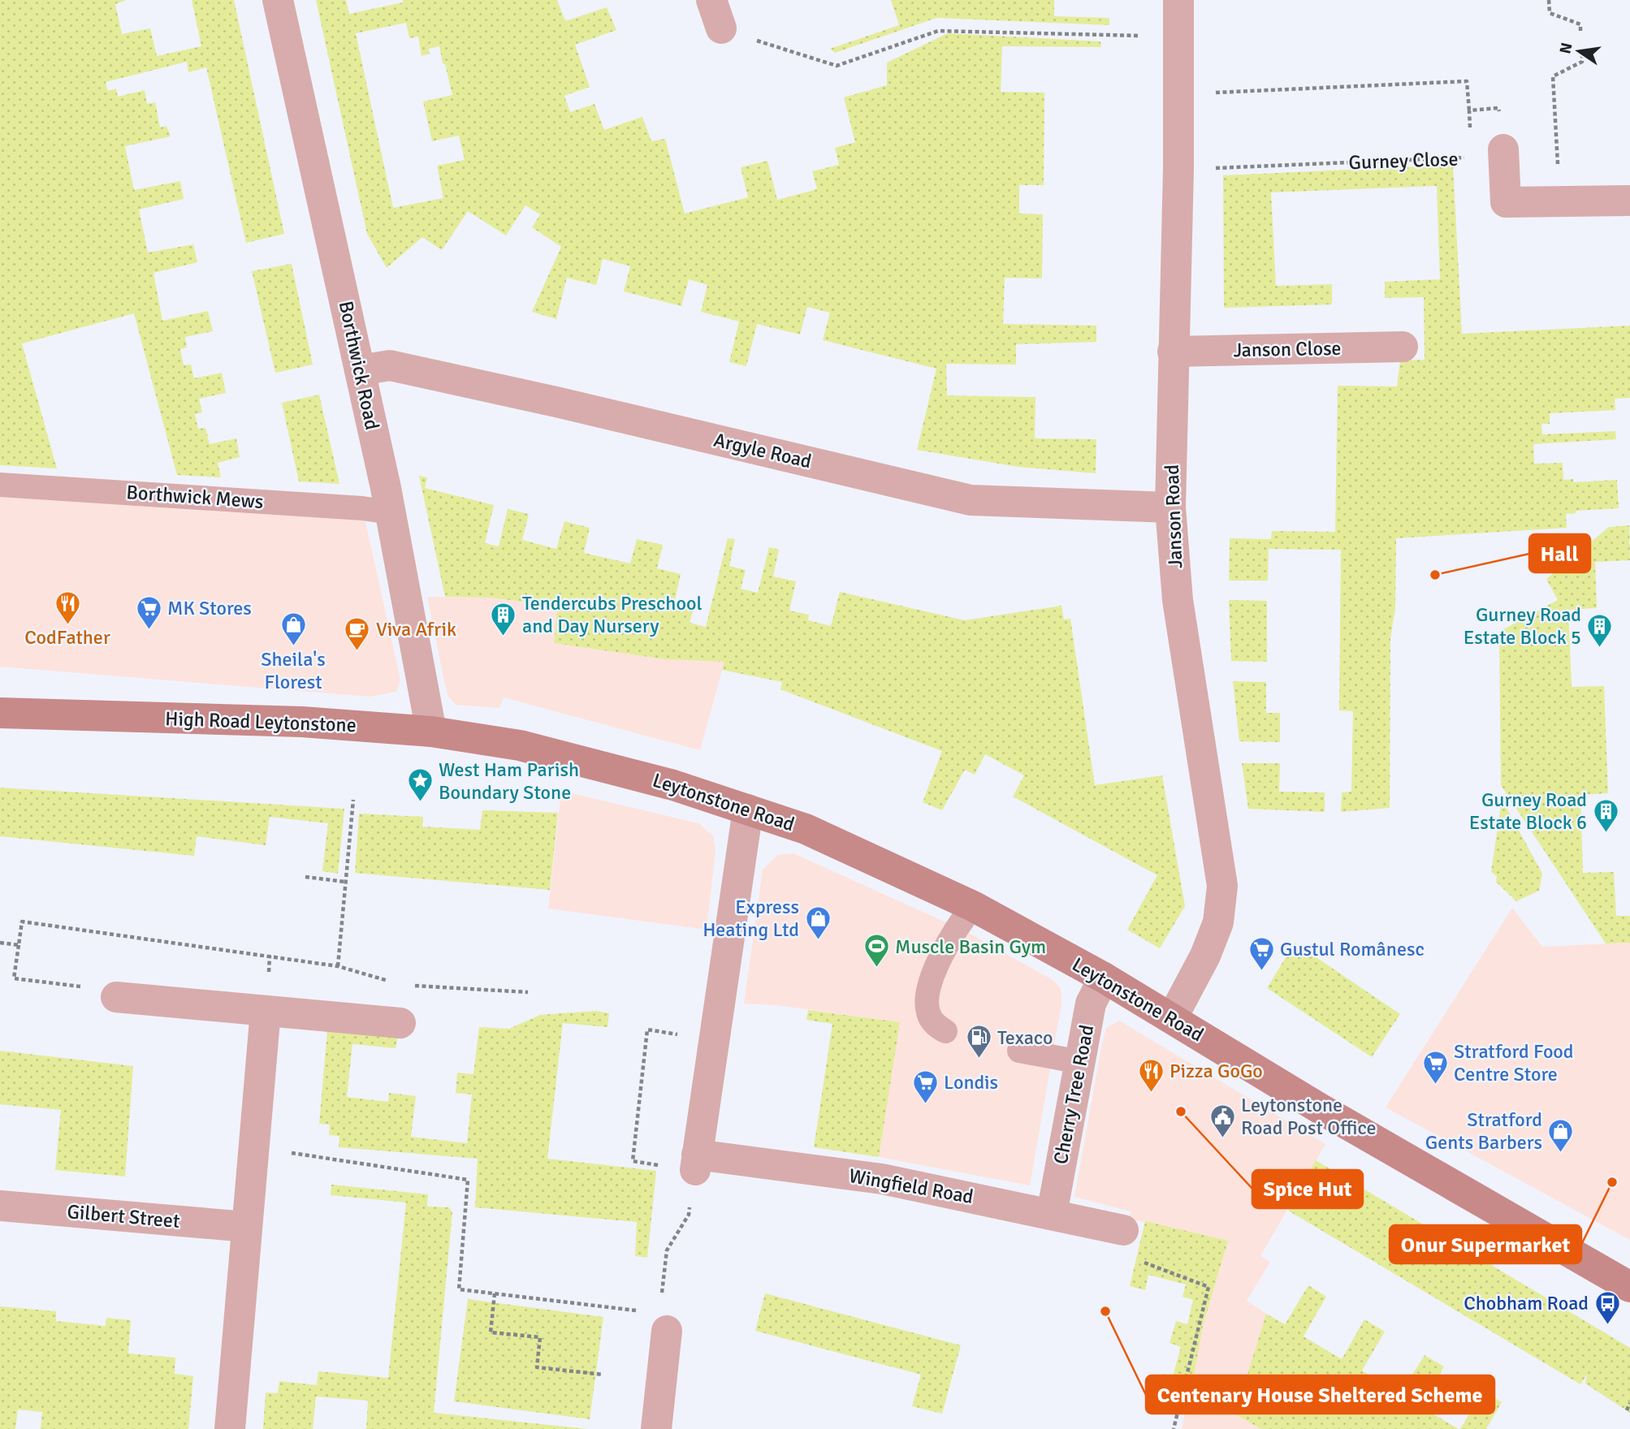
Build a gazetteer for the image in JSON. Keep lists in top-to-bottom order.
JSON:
{
  "streets": {
    "street": [
      "Janson Close",
      "Borthwick Road",
      "Argyle Road",
      "Janson Road",
      "High Road Leytonstone",
      "Leytonstone Road",
      "Cherry Tree Road",
      "Wingfield Road",
      "Gilbert Street"
    ],
    "lane": ["Borthwick Mews"],
    "path": ["Gurney Close"]
  },
  "crossings": [
    ["Gurney Close", "Janson Road"],
    ["Janson Close", "Janson Road"],
    ["Borthwick Road", "Argyle Road"],
    ["Borthwick Road", "Borthwick Mews"],
    ["Borthwick Road", "High Road Leytonstone"],
    ["Argyle Road", "Janson Road"],
    ["Janson Road", "Leytonstone Road"],
    ["High Road Leytonstone", "Leytonstone Road"],
    ["Leytonstone Road", "Cherry Tree Road"],
    ["Cherry Tree Road", "Wingfield Road"]
  ],
  "places": {
    "other": [
      "Hall",
      "Spice Hut",
      "Onur Supermarket",
      "Centenary House Sheltered Scheme"
    ],
    "restaurant": ["CodFather", "Pizza GoGo"],
    "supermarket": [
      "MK Stores",
      "Gustul Românesc",
      "Stratford Food Centre Store",
      "Londis"
    ],
    "building": ["Tendercubs Preschool and Day Nursery", "Gurney Road Estate Block 5", "Gurney Road Estate Block 6"],
    "shop": ["Sheila's Florest", "Express Heating Ltd", "Stratford Gents Barbers"],
    "cafe": ["Viva Afrik"],
    "place": ["West Ham Parish Boundary Stone"],
    "sports": ["Muscle Basin Gym"],
    "fuel station": ["Texaco"],
    "public building": ["Leytonstone Road Post Office"],
    "bus stop": ["Chobham Road"]
  },
  "north": "left"
}
